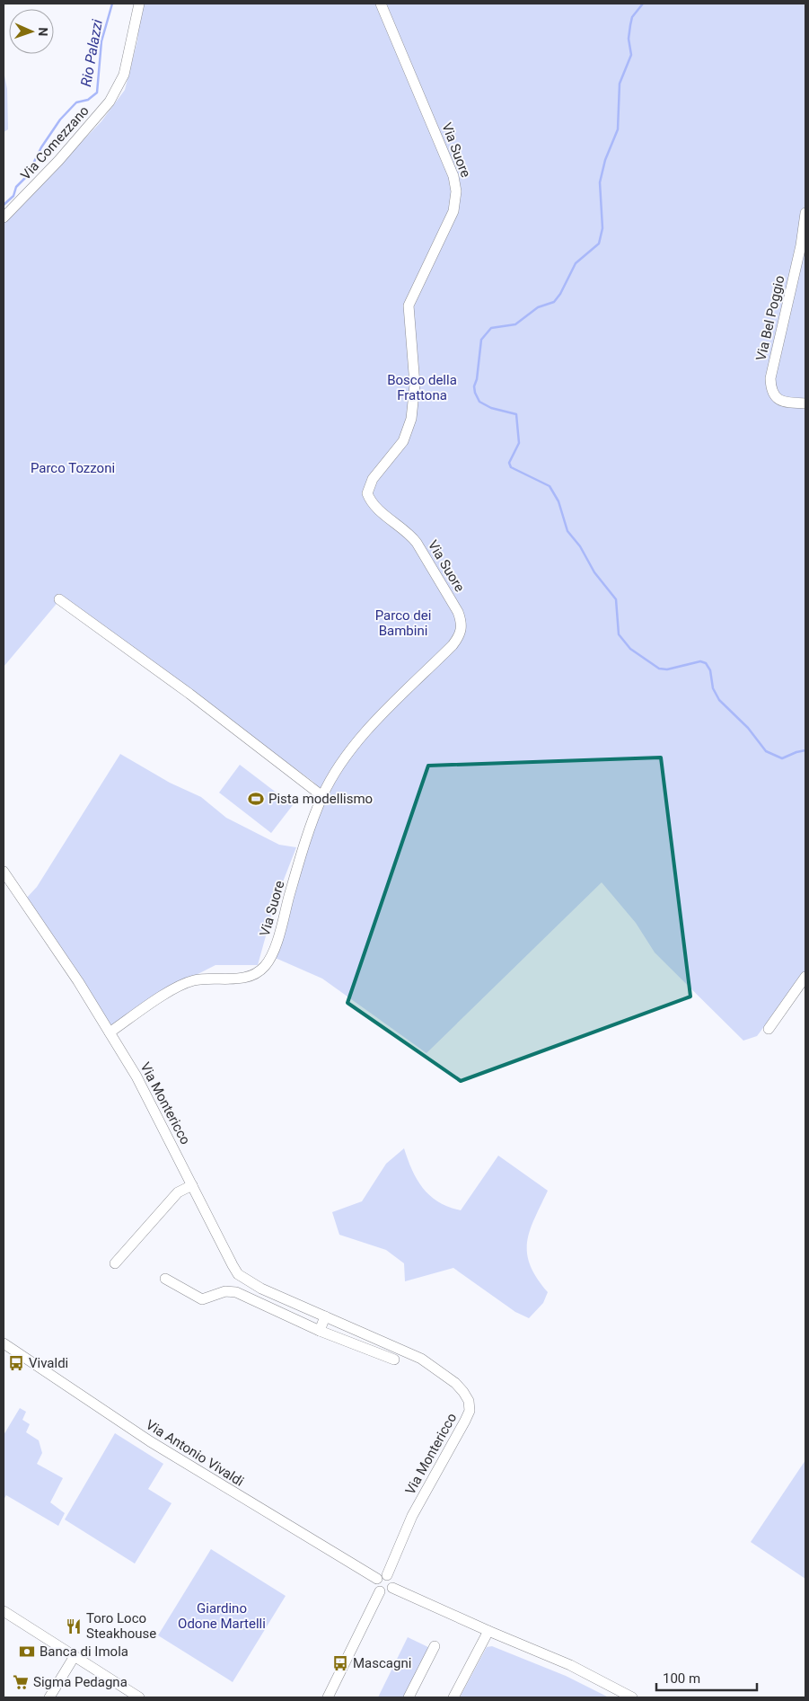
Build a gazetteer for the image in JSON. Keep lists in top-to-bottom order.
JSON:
{
  "streets": {
    "street": [
      "Via Comezzano",
      "Via Suore",
      "Via Bel Poggio",
      "Via Montericco",
      "Via Antonio Vivaldi"
    ]
  },
  "crossings": [
    ["Via Suore", "Via Montericco"],
    ["Via Montericco", "Via Antonio Vivaldi"]
  ],
  "water": ["Rio Palazzi"],
  "parks": [
    "Bosco della Frattona",
    "Parco Tozzoni",
    "Parco dei Bambini",
    "Giardino Odone Martelli"
  ],
  "places": {
    "sports": ["Pista modellismo"],
    "bus stop": ["Vivaldi", "Mascagni"],
    "restaurant": ["Toro Loco Steakhouse"],
    "bank": ["Banca di Imola"],
    "supermarket": ["Sigma Pedagna"]
  },
  "scale_bar": "100 m",
  "north": "right"
}
